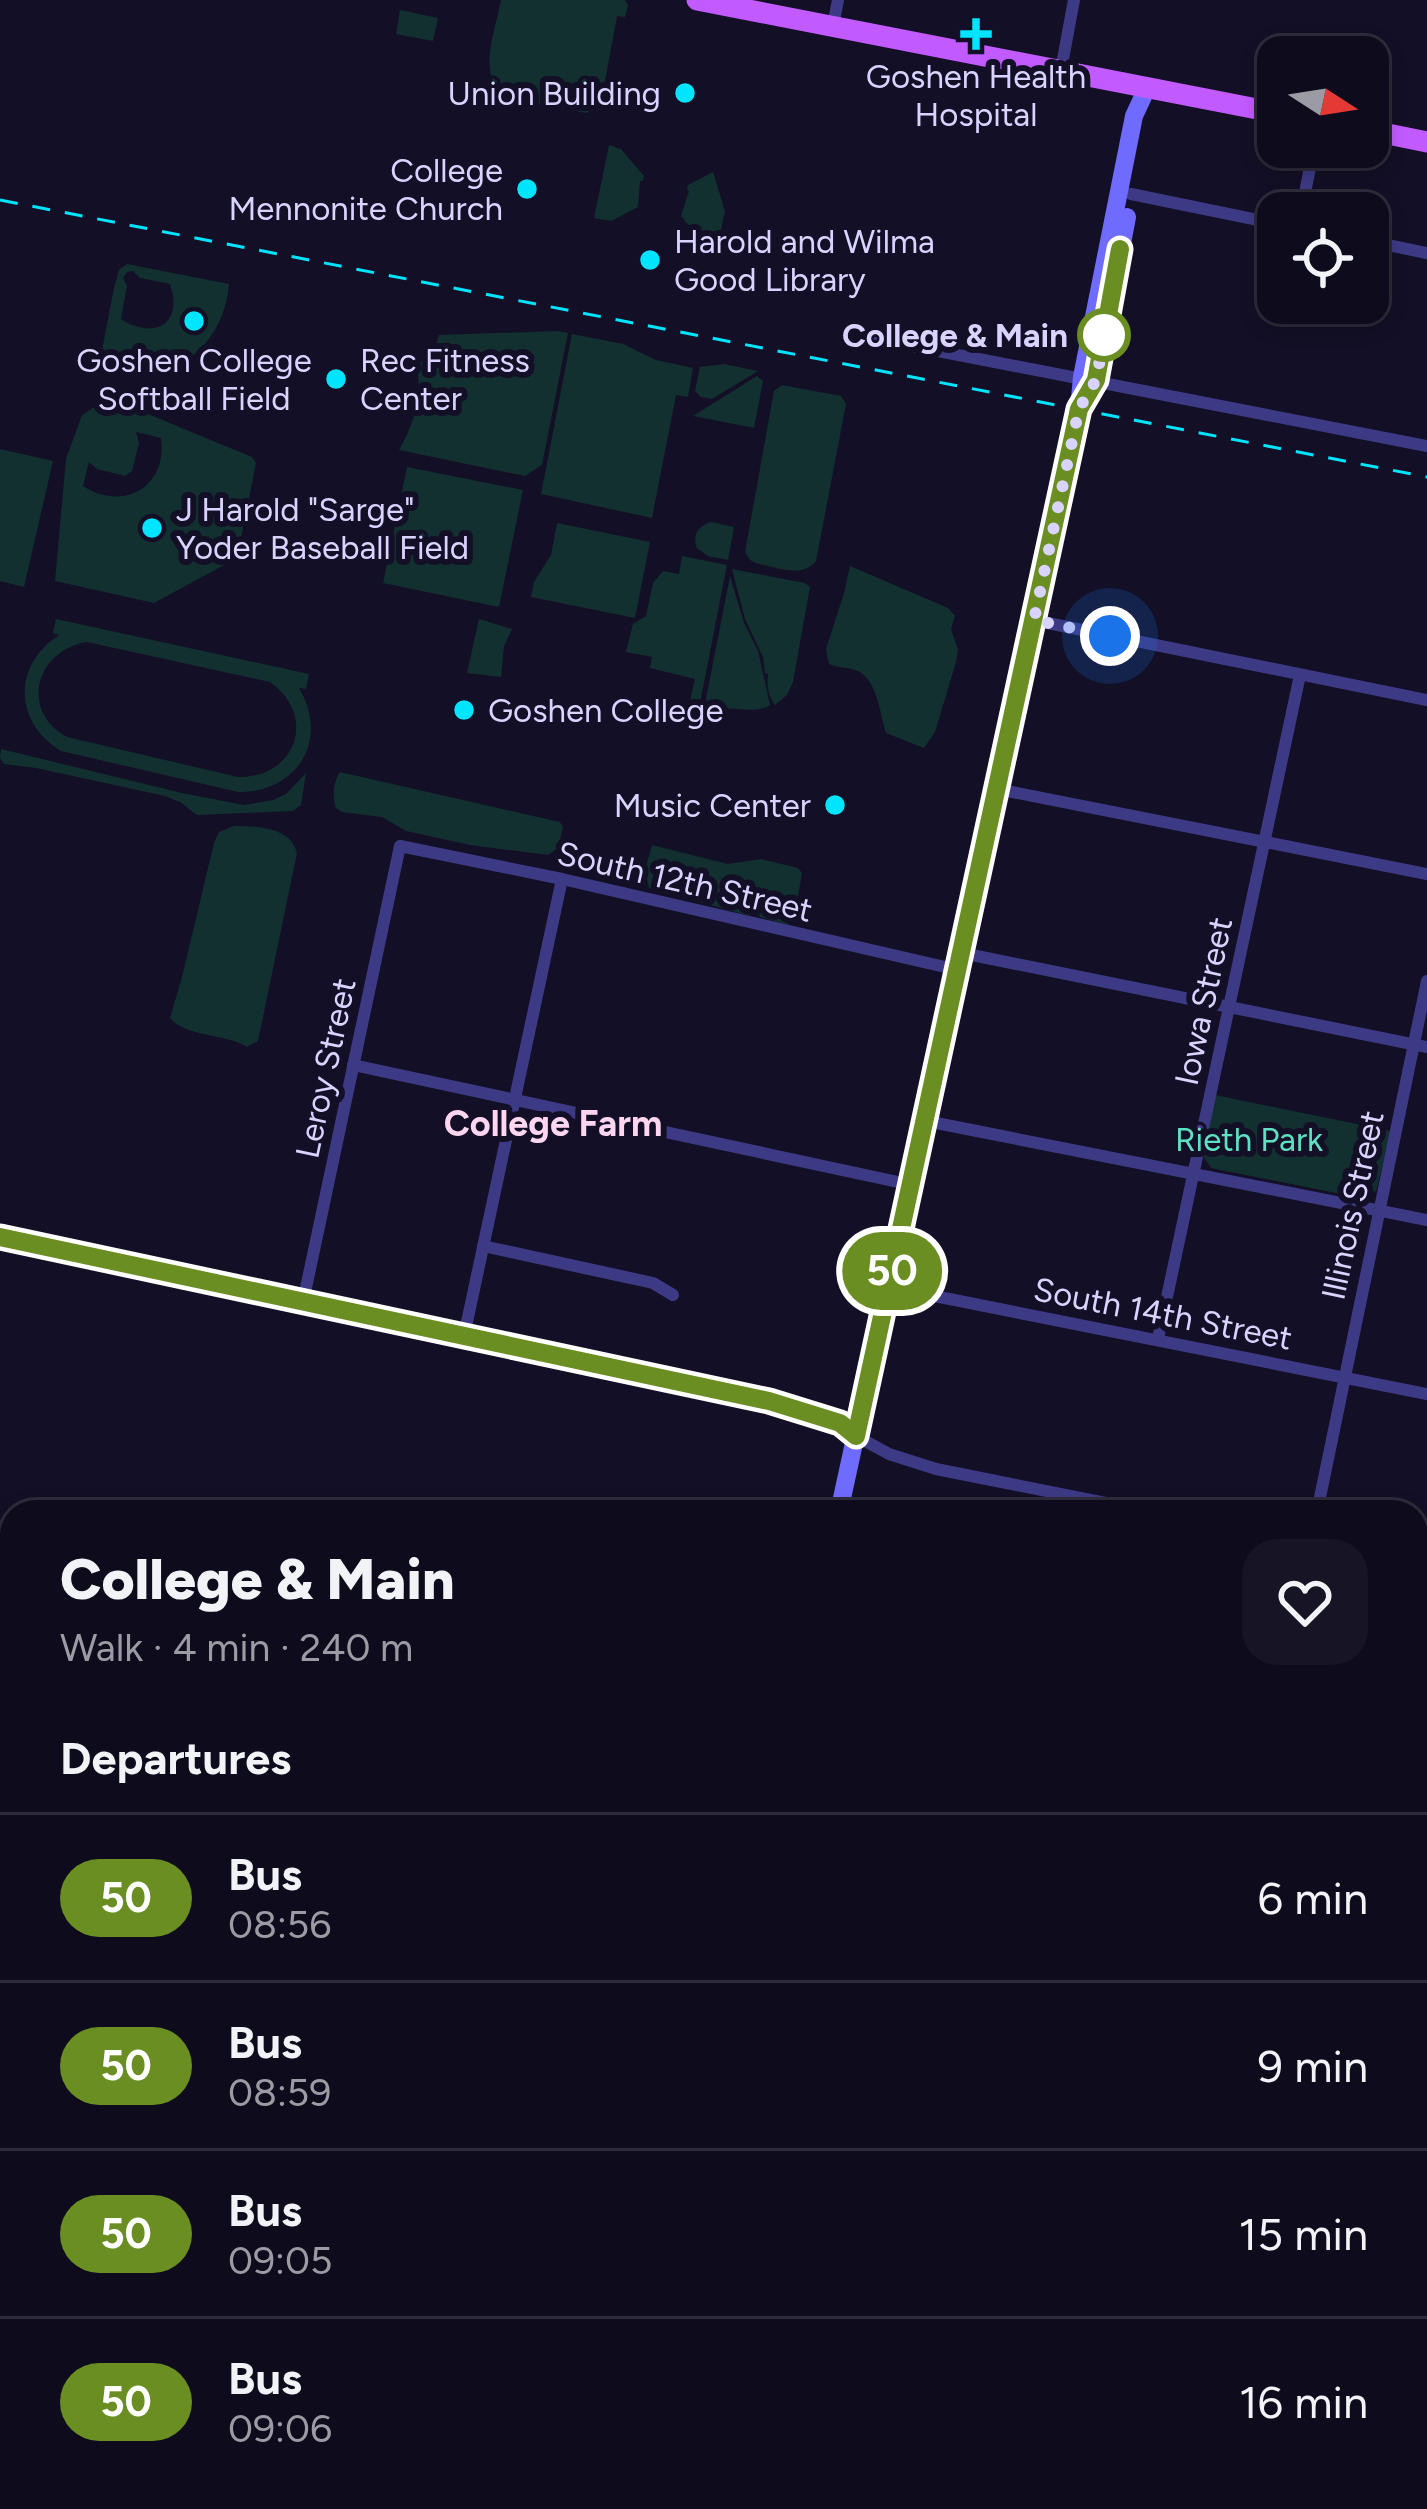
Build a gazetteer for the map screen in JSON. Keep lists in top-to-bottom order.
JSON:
{
  "streets": {
    "street": [
      "South 12th Street",
      "Iowa Street",
      "Leroy Street",
      "Illinois Street",
      "South 14th Street"
    ]
  },
  "crossings": [
    ["South 12th Street", "Iowa Street"],
    ["South 12th Street", "Leroy Street"],
    ["South 12th Street", "Illinois Street"],
    ["Iowa Street", "South 14th Street"],
    ["Illinois Street", "South 14th Street"]
  ],
  "districts": ["College Farm"],
  "parks": ["Rieth Park"],
  "places": {
    "health": ["Goshen Health Hospital"],
    "other": [
      "Union Building",
      "College Mennonite Church",
      "Harold and Wilma Good Library",
      "Goshen College Softball Field",
      "College & Main",
      "Rec Fitness Center",
      "J Harold \"Sarge\" Yoder Baseball Field",
      "Goshen College",
      "Music Center"
    ]
  },
  "lines": ["bus line 50"],
  "north": "right",
  "page": {
    "on_map": "50",
    "heading": [
      ["College & Main", "Walk · 4 min · 240 m"],
      "Departures"
    ],
    "list": [
      {
        "mark": "50",
        "name": "Bus",
        "note": "08:56",
        "value": "6 min"
      },
      {
        "mark": "50",
        "name": "Bus",
        "note": "08:59",
        "value": "9 min"
      },
      {
        "mark": "50",
        "name": "Bus",
        "note": "09:05",
        "value": "15 min"
      },
      {
        "mark": "50",
        "name": "Bus",
        "note": "09:06",
        "value": "16 min"
      }
    ]
  }
}
